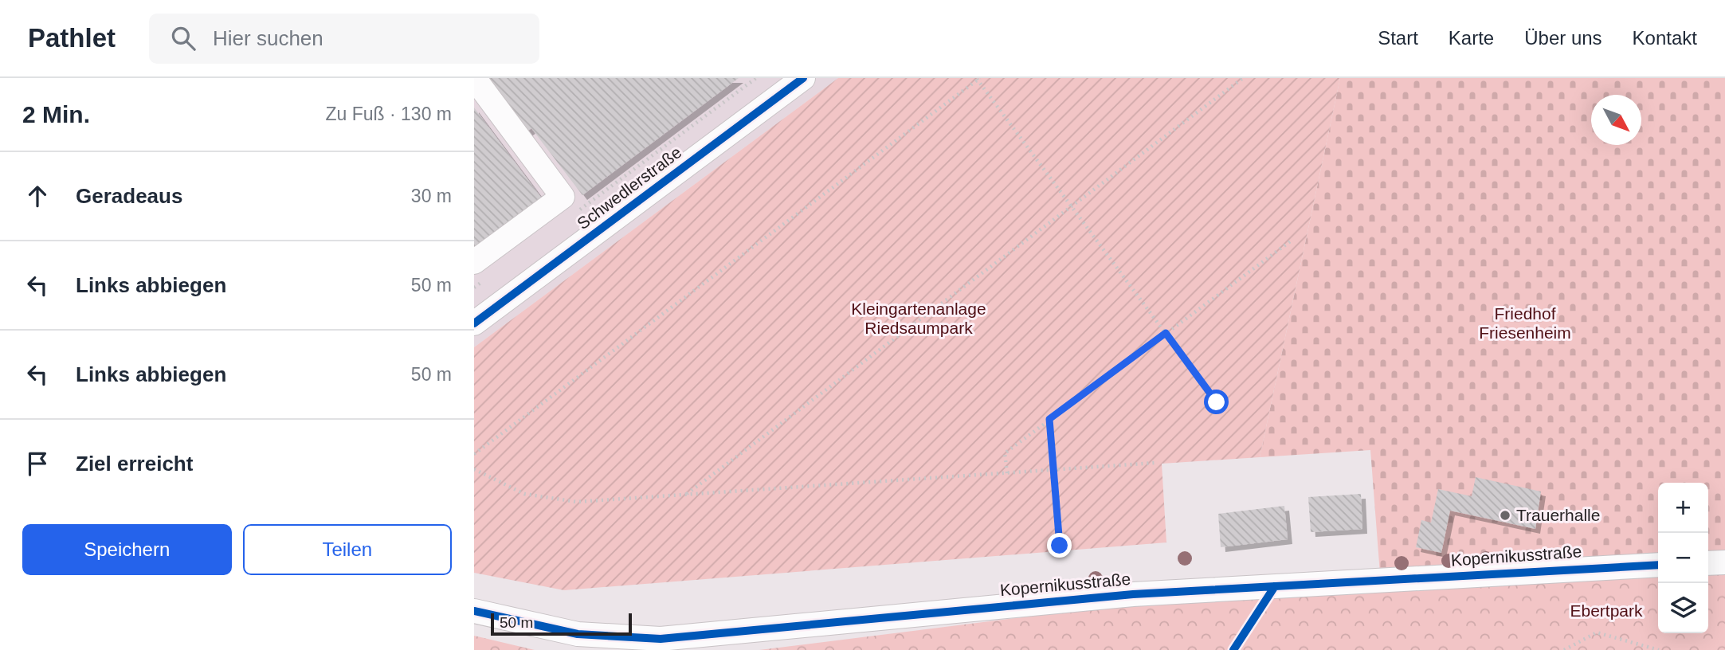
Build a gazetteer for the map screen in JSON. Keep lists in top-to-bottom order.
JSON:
{
  "streets": {
    "street": ["Schwedlerstraße", "Kopernikusstraße"]
  },
  "parks": ["Kleingartenanlage Riedsaumpark", "Friedhof Friesenheim", "Ebertpark"],
  "places": ["Trauerhalle"],
  "scale_bar": "50 m",
  "north": "bottom right",
  "page": {
    "header": "Pathlet",
    "search": "Hier suchen",
    "nav": [
      "Start",
      "Karte",
      "Über uns",
      "Kontakt"
    ],
    "heading": ["2 Min.", "Zu Fuß · 130 m"],
    "list": [
      ["Geradeaus", "30 m"],
      ["Links abbiegen", "50 m"],
      ["Links abbiegen", "50 m"],
      "Ziel erreicht"
    ],
    "map_buttons": ["+", "−"],
    "buttons": ["Speichern", "Teilen"],
    "scale": "50 m"
  }
}
